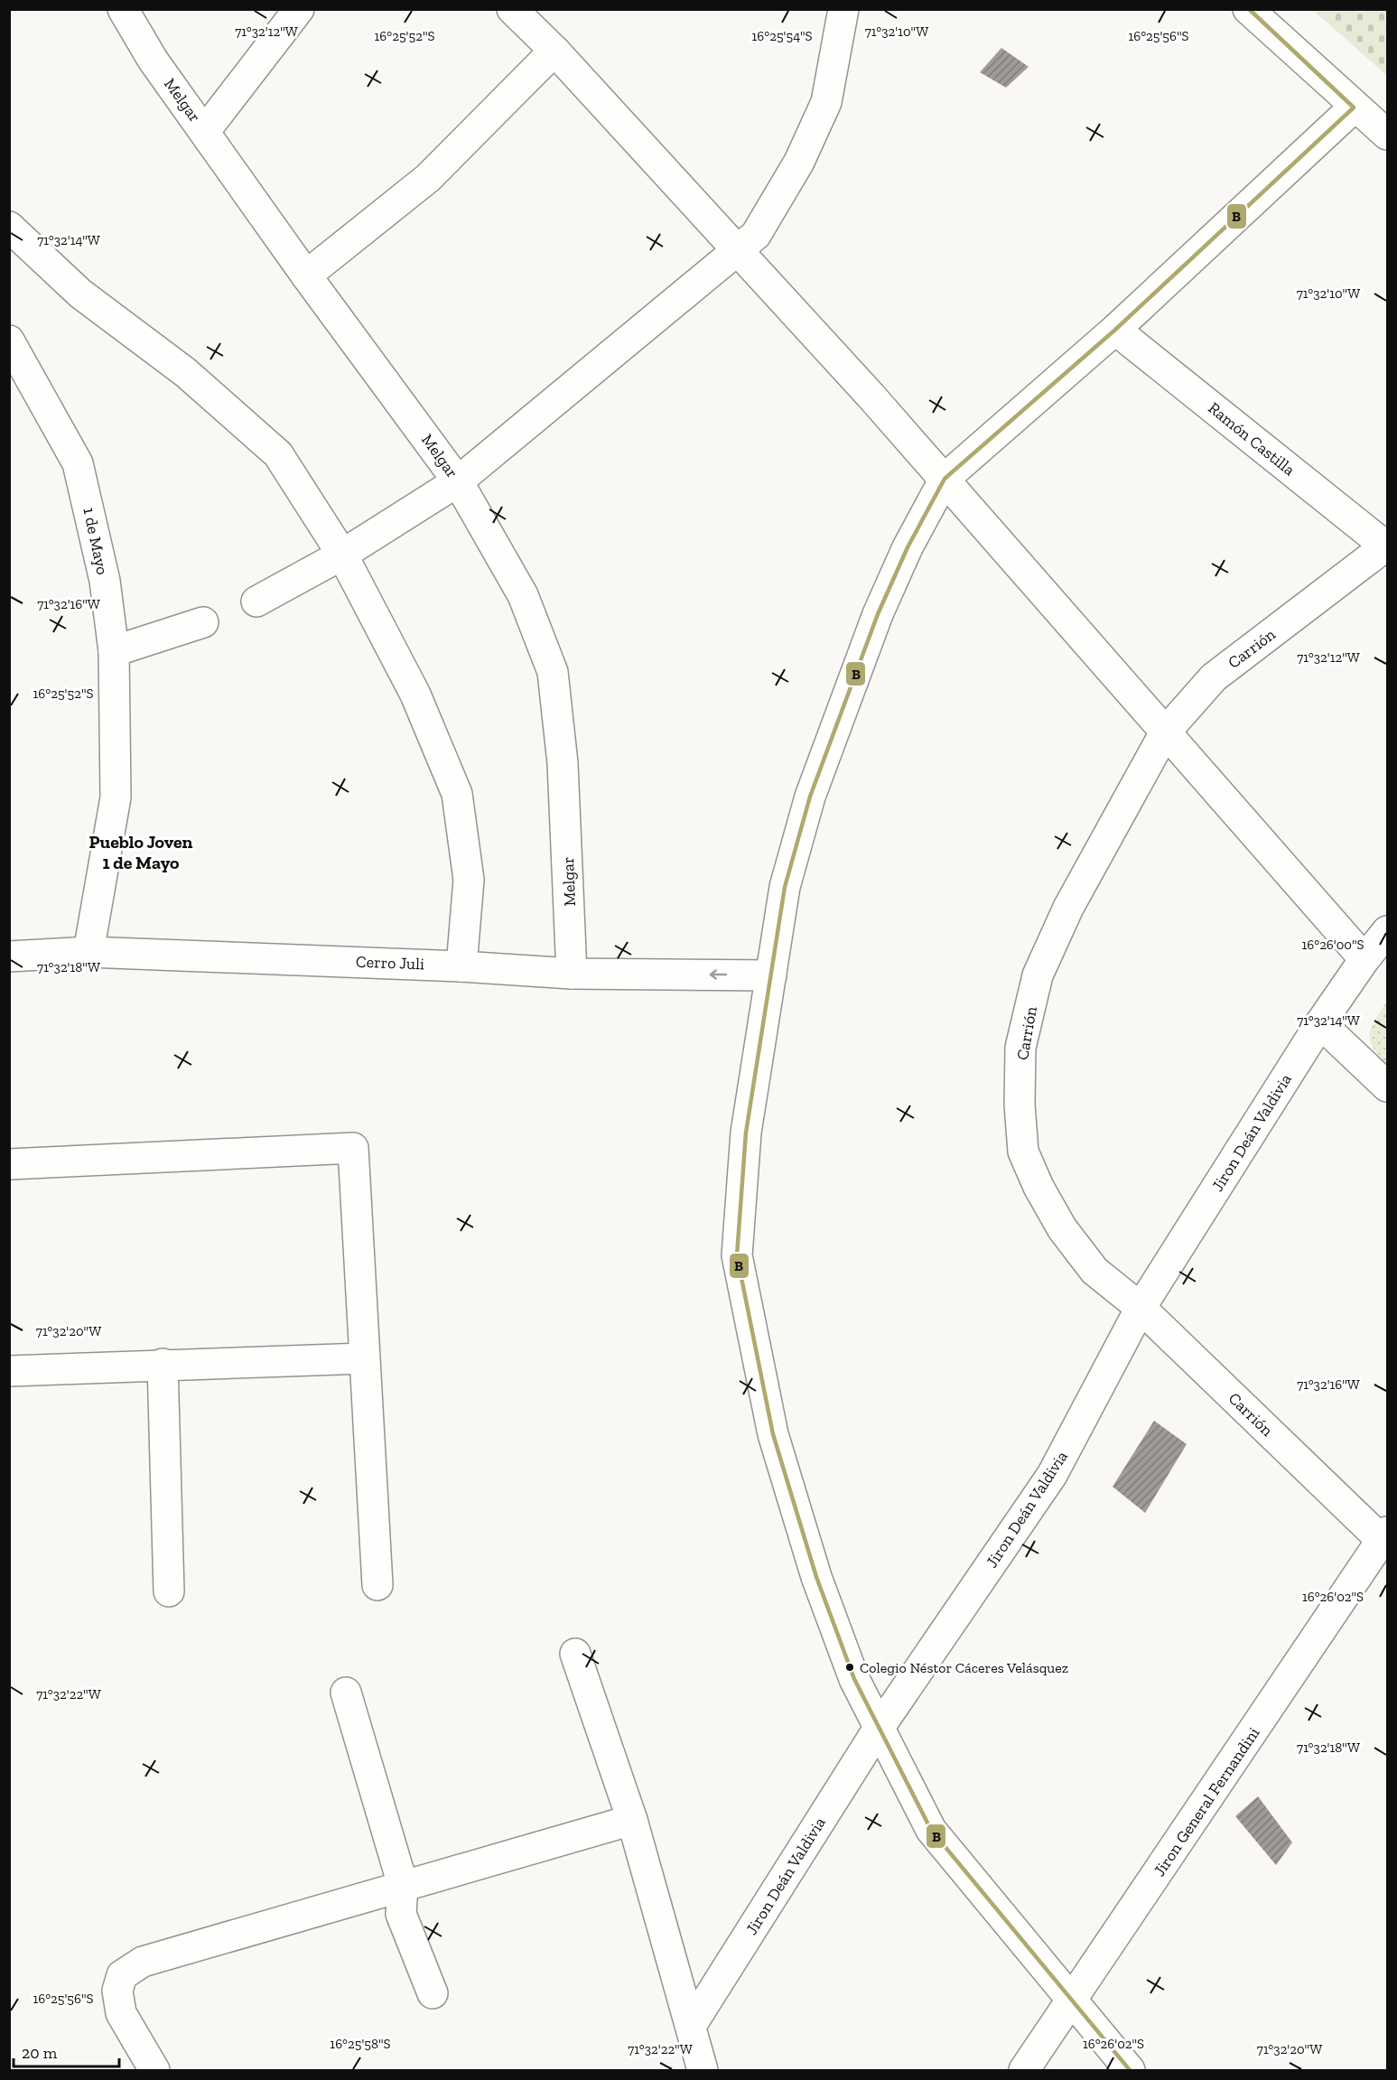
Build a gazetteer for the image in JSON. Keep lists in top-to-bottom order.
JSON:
{
  "streets": {
    "street": [
      "Melgar",
      "Ramón Castilla",
      "1 de Mayo",
      "Carrión",
      "Cerro Juli",
      "Jiron Deán Valdivia",
      "Jiron General Fernandini"
    ]
  },
  "crossings": [
    ["Melgar", "Cerro Juli"],
    ["Ramón Castilla", "Carrión"],
    ["1 de Mayo", "Cerro Juli"],
    ["Carrión", "Jiron Deán Valdivia"],
    ["Carrión", "Jiron General Fernandini"]
  ],
  "districts": ["Pueblo Joven 1 de Mayo"],
  "places": ["Colegio Néstor Cáceres Velásquez"],
  "lines": ["transit line B"],
  "scale_bar": "20 m",
  "coordinates": [
    "71°32'12\"W",
    "71°32'10\"W",
    "16°25'52\"S",
    "16°25'54\"S",
    "16°25'56\"S",
    "71°32'14\"W",
    "71°32'16\"W",
    "16°26'00\"S",
    "71°32'18\"W",
    "71°32'20\"W",
    "16°26'02\"S",
    "71°32'22\"W",
    "16°25'58\"S"
  ]
}
